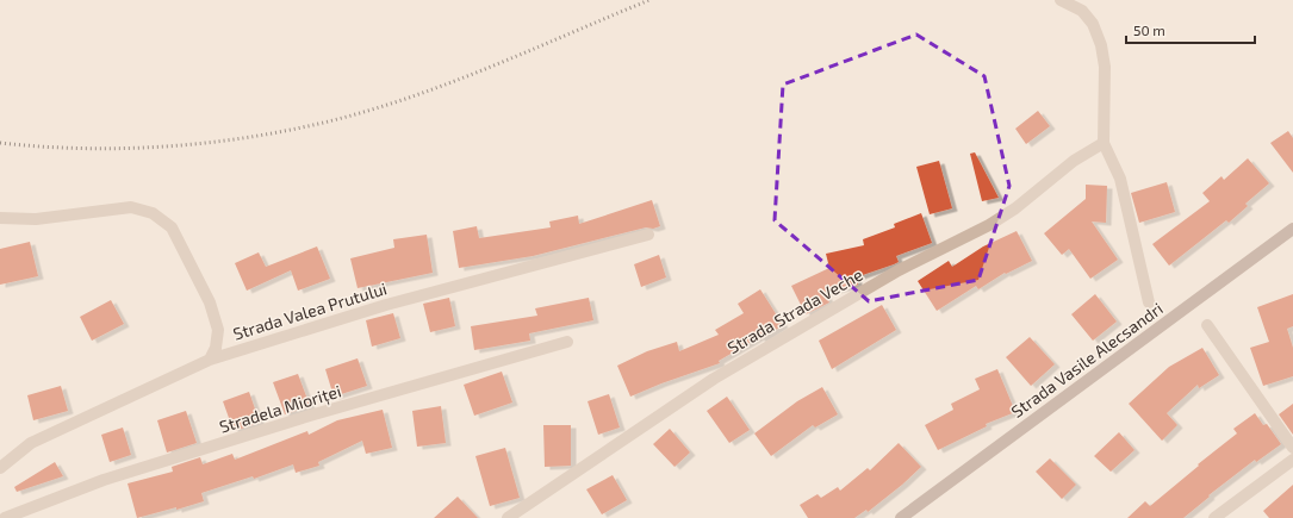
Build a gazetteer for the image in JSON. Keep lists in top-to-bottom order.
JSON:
{
  "streets": {
    "main road": ["Strada Vasile Alecsandri"],
    "street": ["Strada Valea Prutului", "Strada Strada Veche", "Stradela Mioriței"]
  },
  "scale_bar": "50 m"
}
